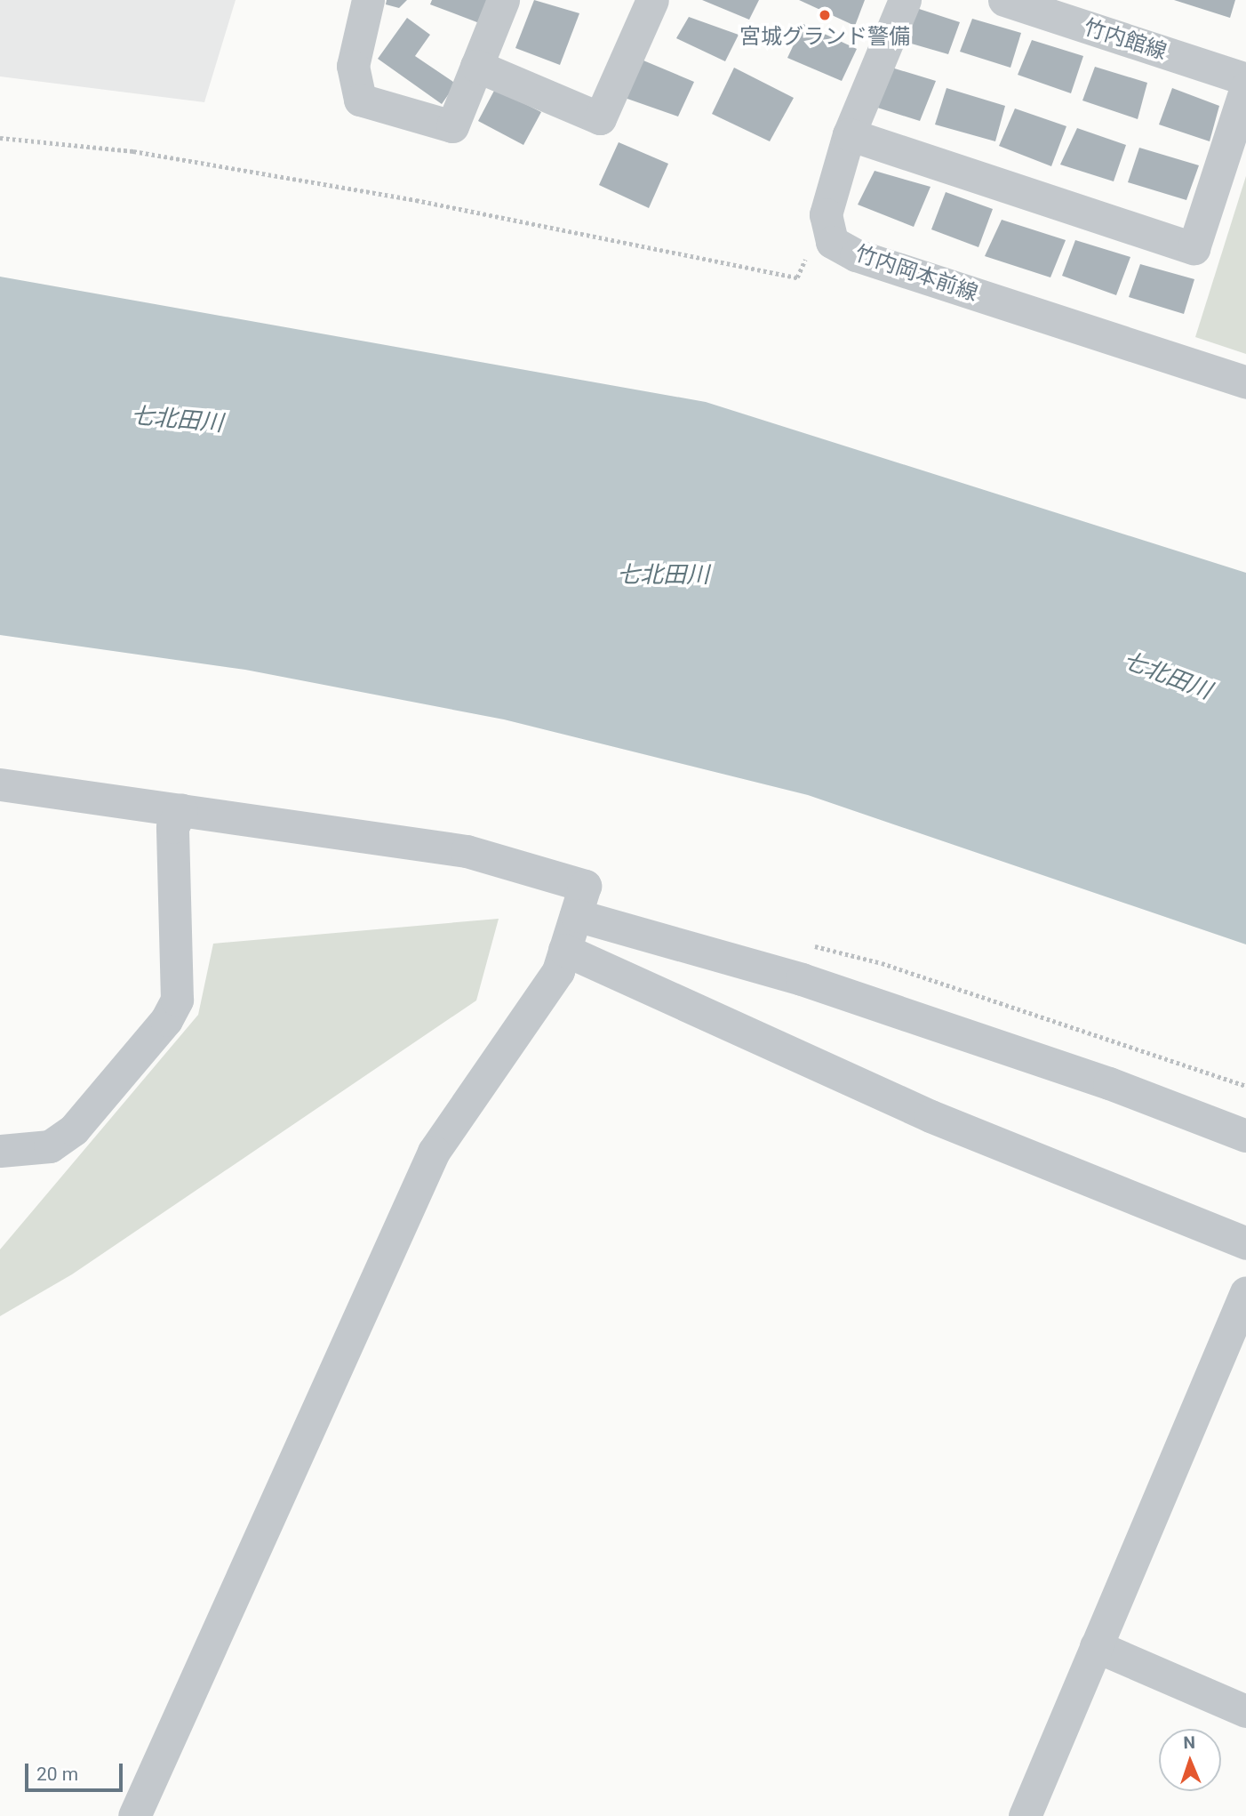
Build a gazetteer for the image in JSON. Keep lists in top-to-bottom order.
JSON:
{
  "streets": {
    "street": ["竹内館線", "竹内岡本前線"]
  },
  "water": ["七北田川"],
  "places": ["宮城グランド警備"],
  "scale_bar": "20 m",
  "north": "top"
}
